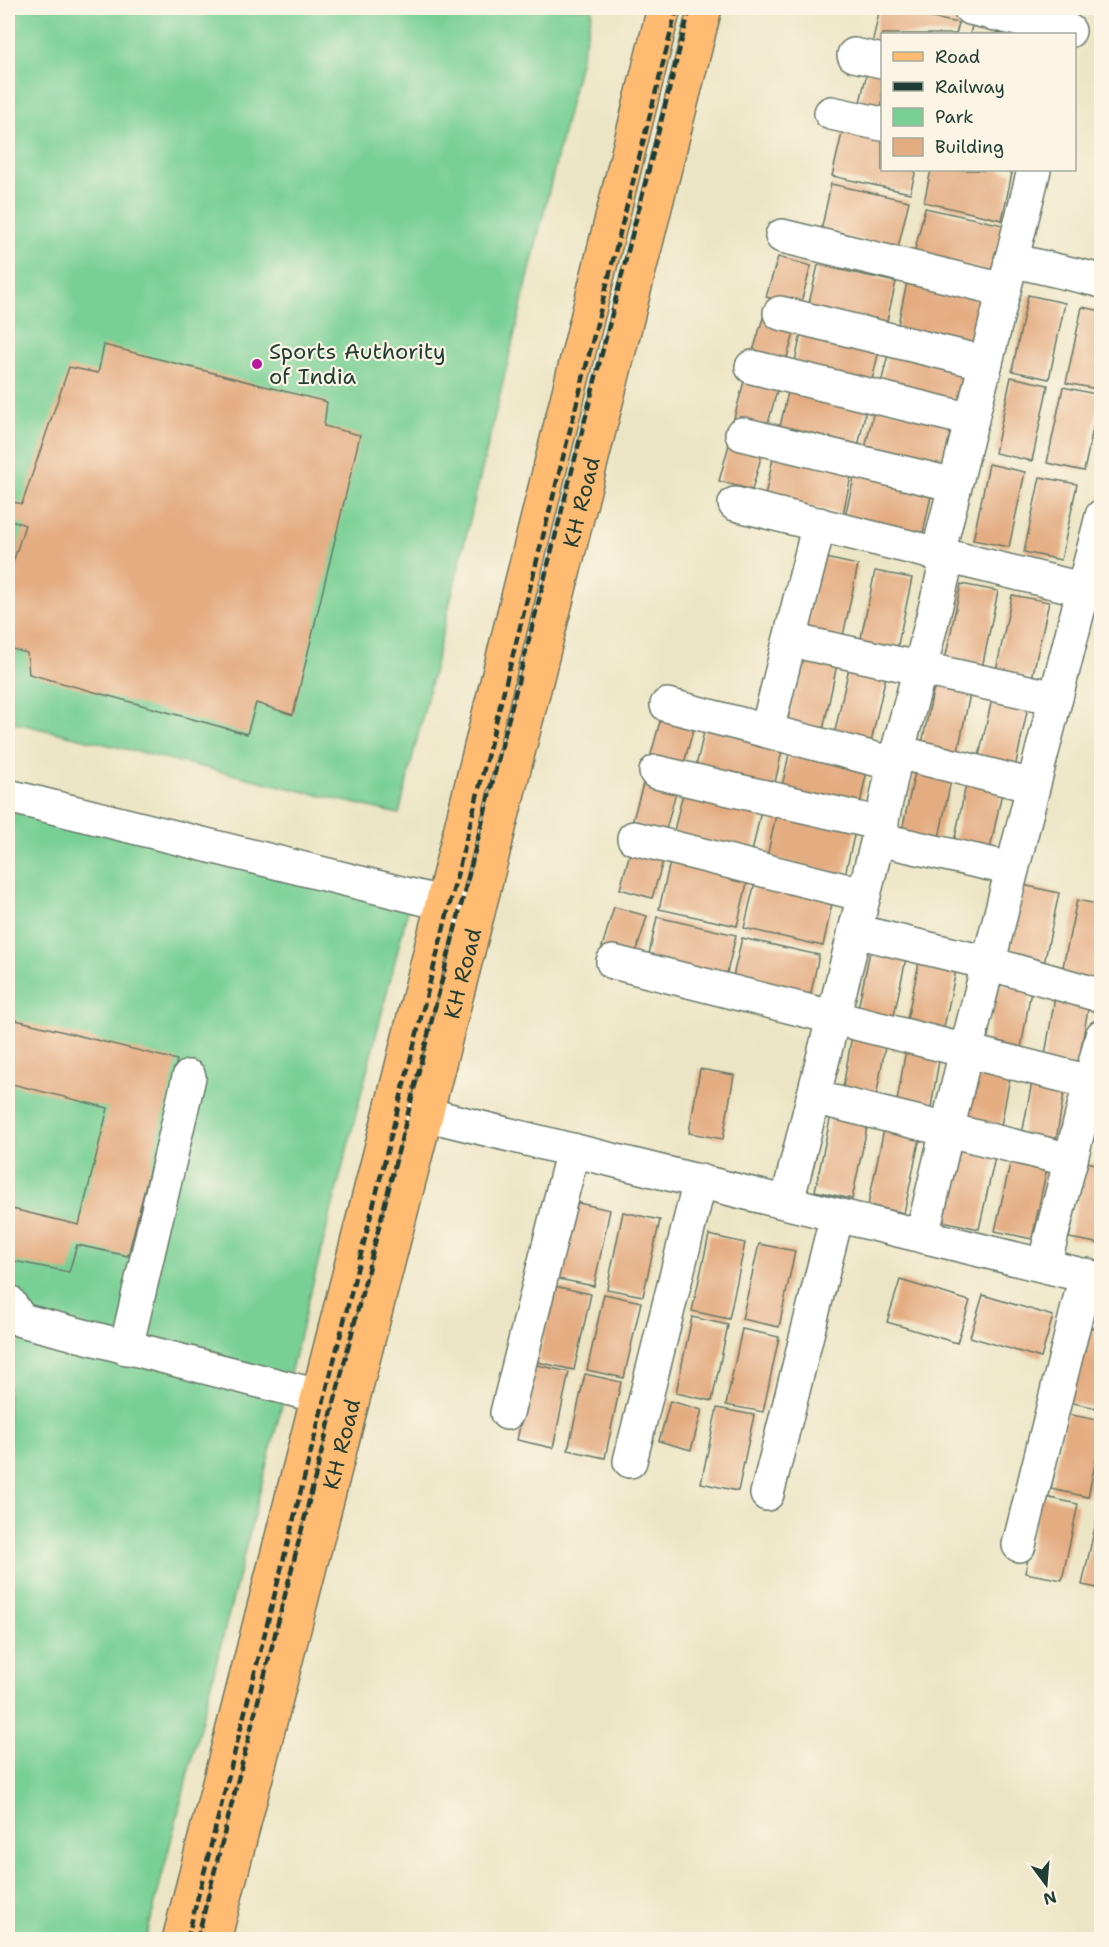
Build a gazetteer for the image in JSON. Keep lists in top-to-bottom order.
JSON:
{
  "streets": {
    "main road": ["KH Road"]
  },
  "places": ["Sports Authority of India"],
  "legend": [
    "Road",
    "Railway",
    "Park",
    "Building"
  ],
  "north": "bottom"
}
